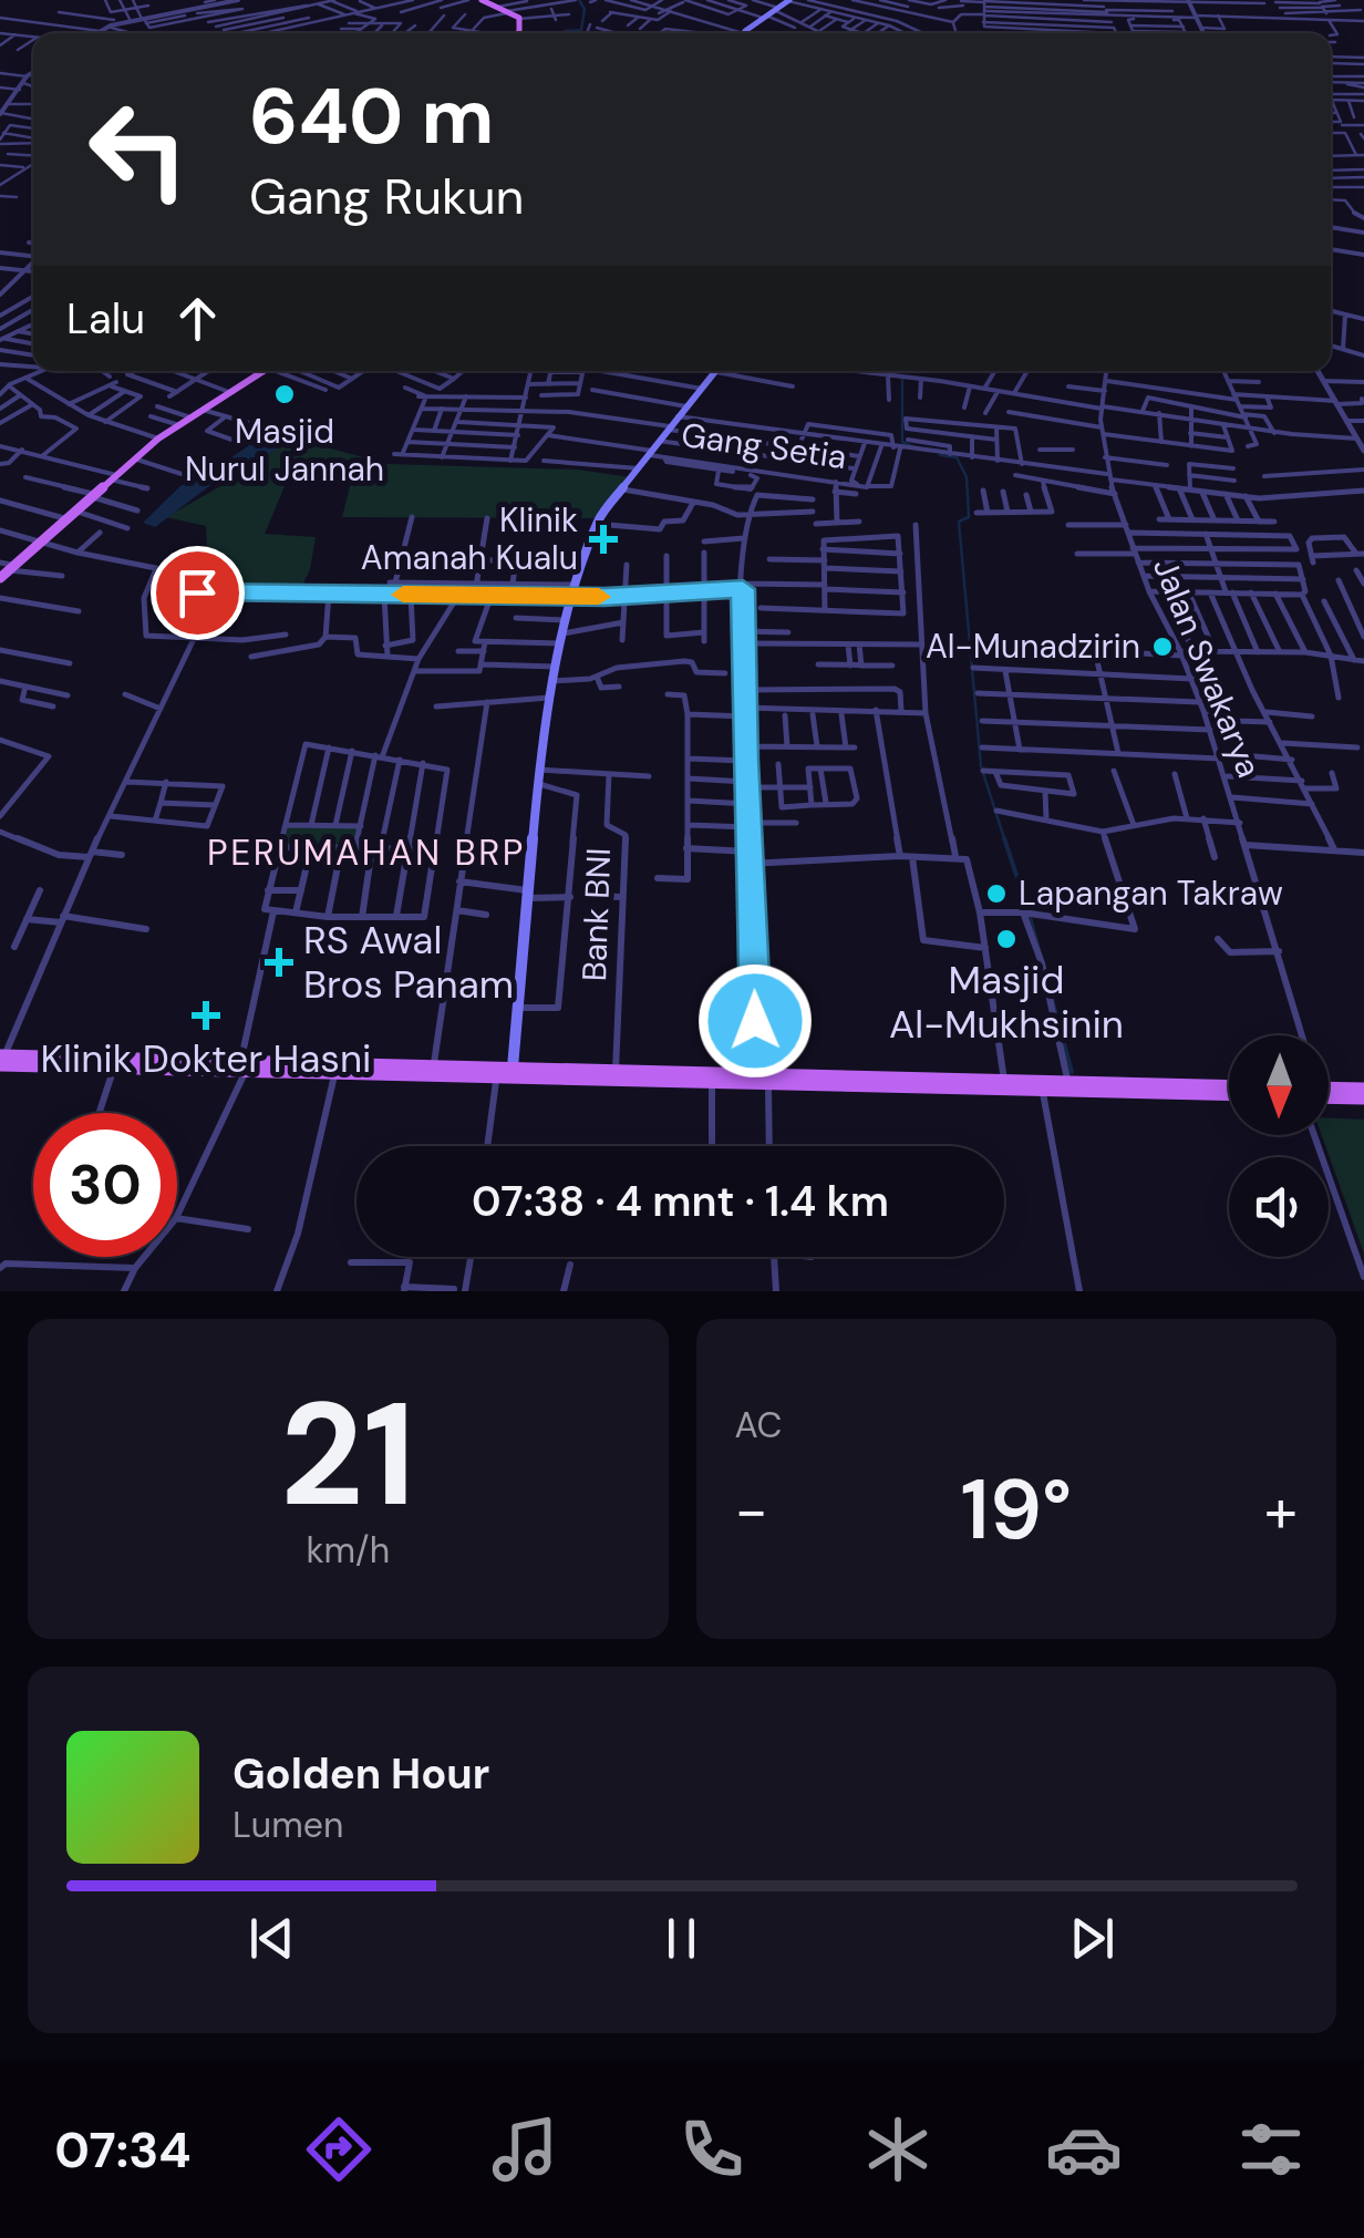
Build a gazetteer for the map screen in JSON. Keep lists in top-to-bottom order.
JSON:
{
  "streets": {
    "street": ["Gang Setia", "Jalan Swakarya", "Bank BNI"]
  },
  "districts": ["PERUMAHAN BRP"],
  "places": {
    "other": [
      "Masjid Nurul Jannah",
      "Al-Munadzirin",
      "Lapangan Takraw",
      "Masjid Al-Mukhsinin"
    ],
    "health": ["Klinik Amanah Kualu", "RS Awal Bros Panam", "Klinik Dokter Hasni"]
  },
  "north": "bottom",
  "page": {
    "turn": ["640 m", "Gang Rukun"],
    "then": "Lalu",
    "limit": "30",
    "trip": "07:38 · 4 mnt · 1.4 km",
    "tile": [
      ["21", "km/h"],
      "AC"
    ],
    "heat": ["−", "19°", "+"],
    "song": ["Golden Hour", "Lumen"],
    "tabs": "07:34"
  }
}
